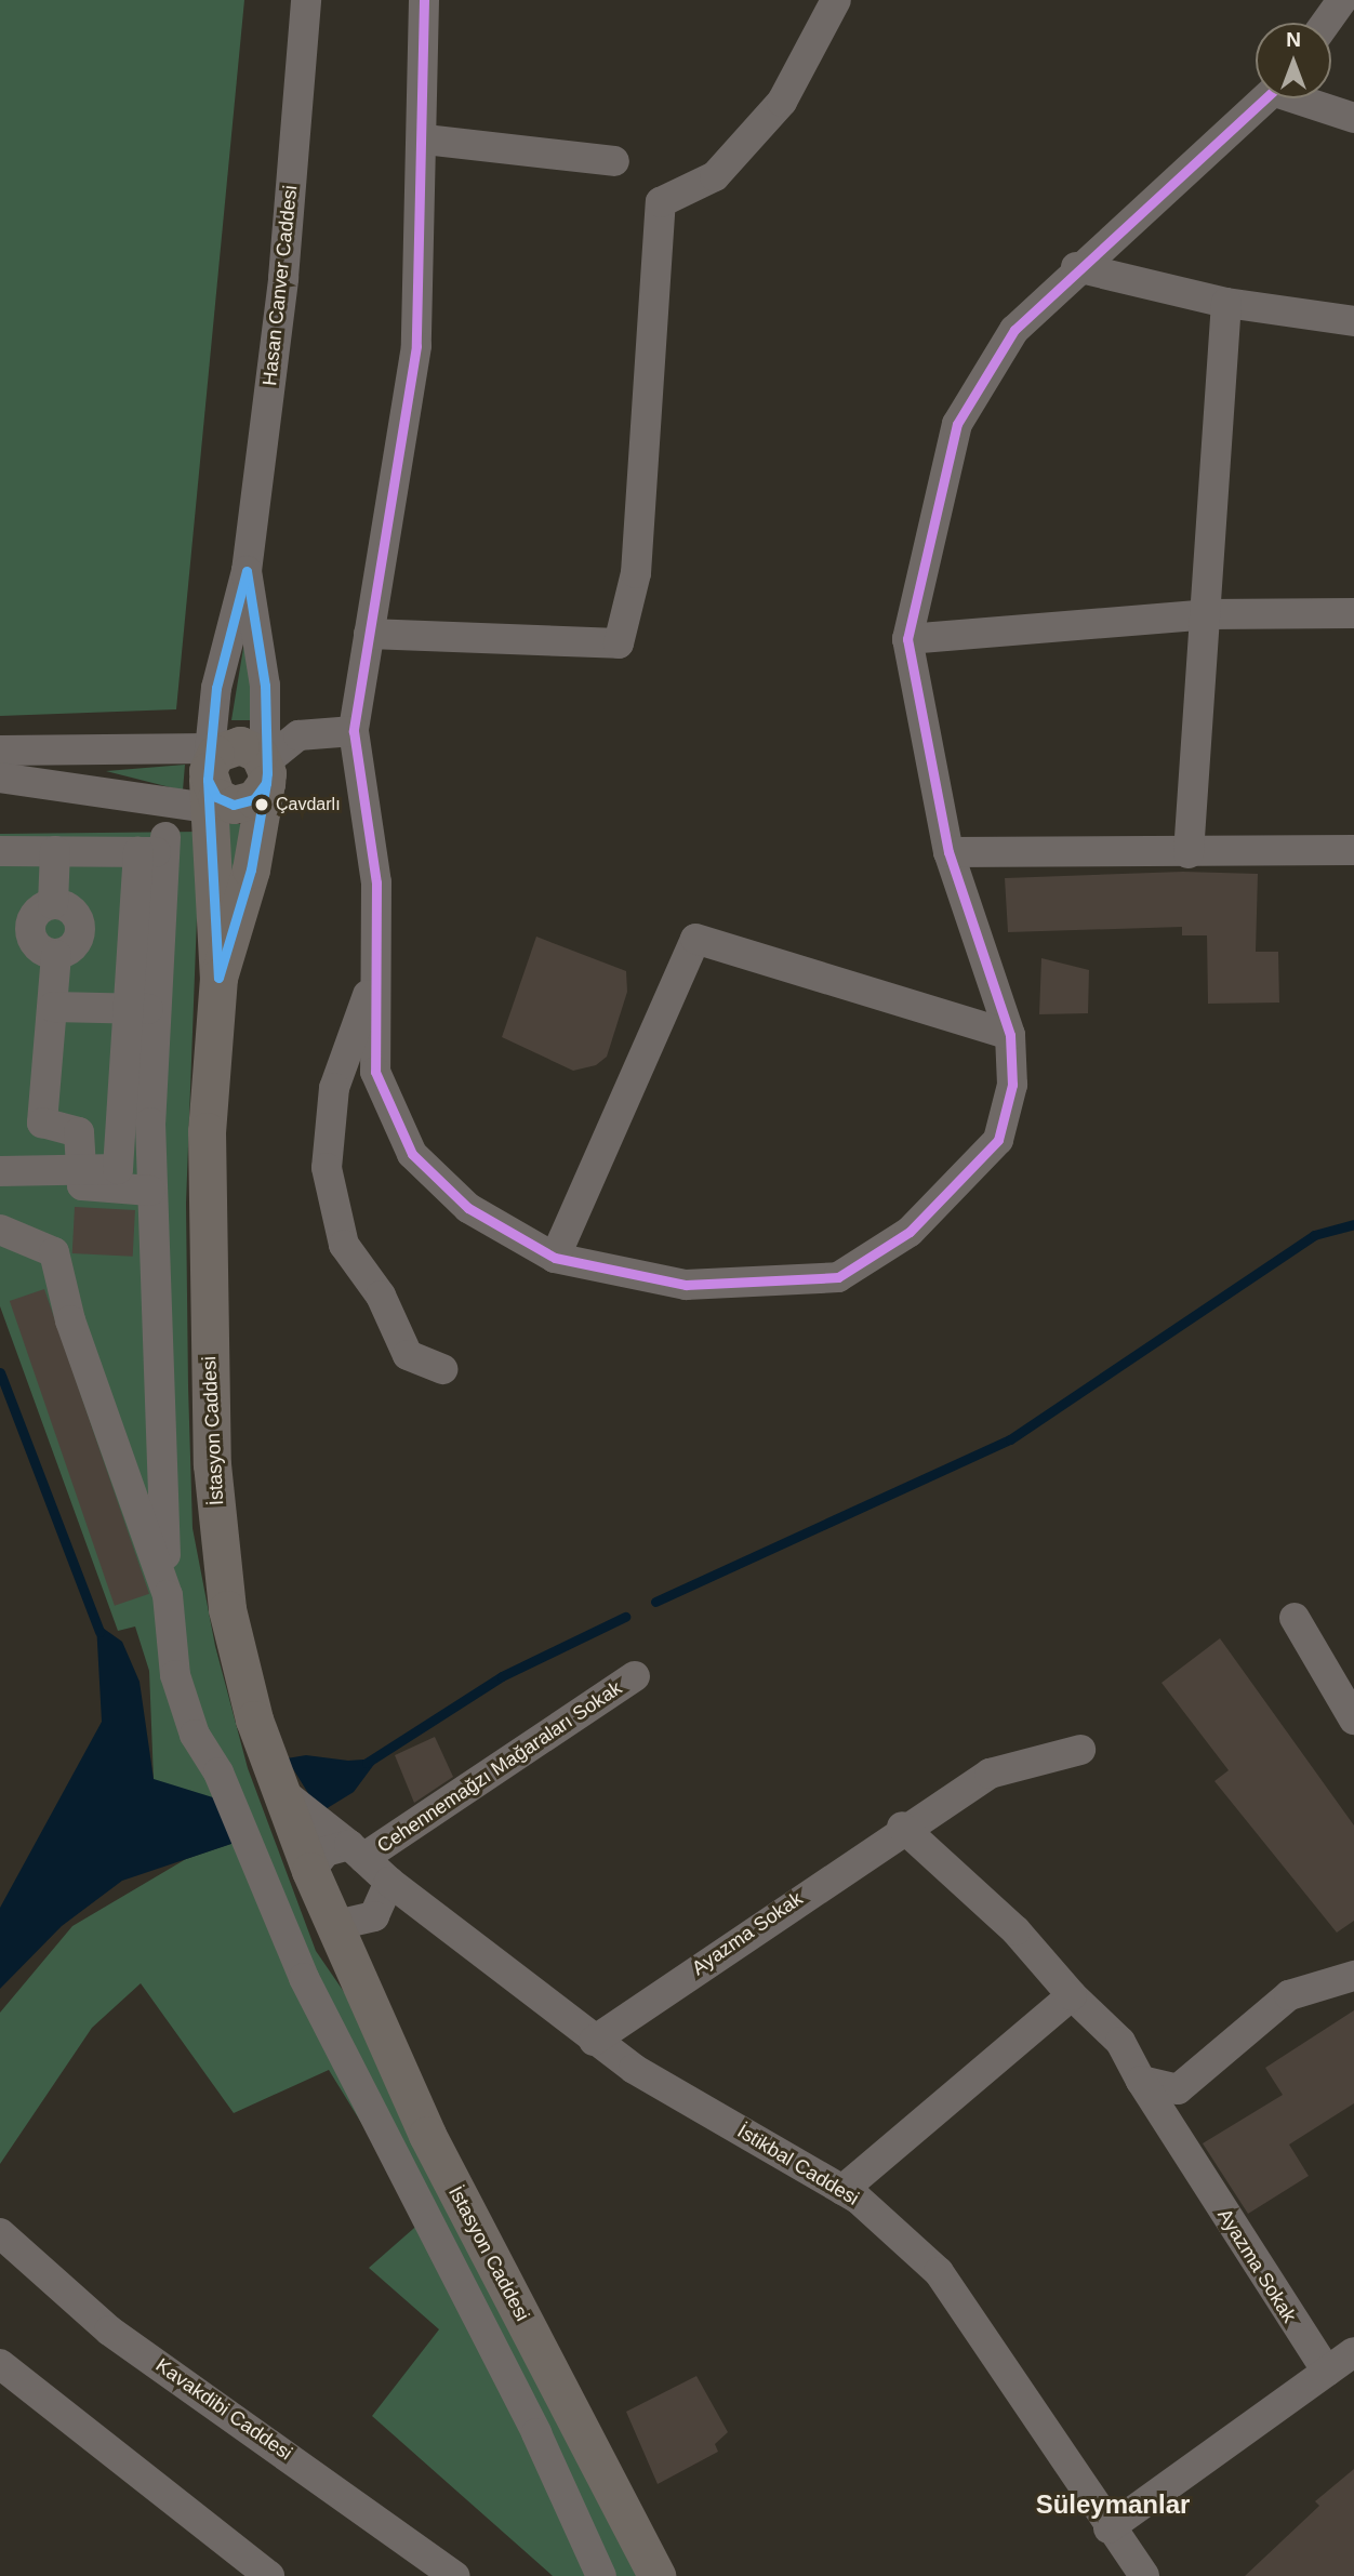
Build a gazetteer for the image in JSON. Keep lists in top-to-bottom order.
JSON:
{
  "streets": {
    "main road": ["İstasyon Caddesi"],
    "street": [
      "Hasan Canver Caddesi",
      "Cehennemağzı Mağaraları Sokak",
      "Ayazma Sokak",
      "İstikbal Caddesi",
      "Kavakdibi Caddesi"
    ]
  },
  "crossings": [
    ["Hasan Canver Caddesi", "İstasyon Caddesi"],
    ["İstasyon Caddesi", "Cehennemağzı Mağaraları Sokak"],
    ["İstasyon Caddesi", "İstikbal Caddesi"],
    ["Cehennemağzı Mağaraları Sokak", "İstikbal Caddesi"],
    ["Ayazma Sokak", "İstikbal Caddesi"]
  ],
  "districts": ["Süleymanlar"],
  "places": ["Çavdarlı"],
  "north": "top"
}
